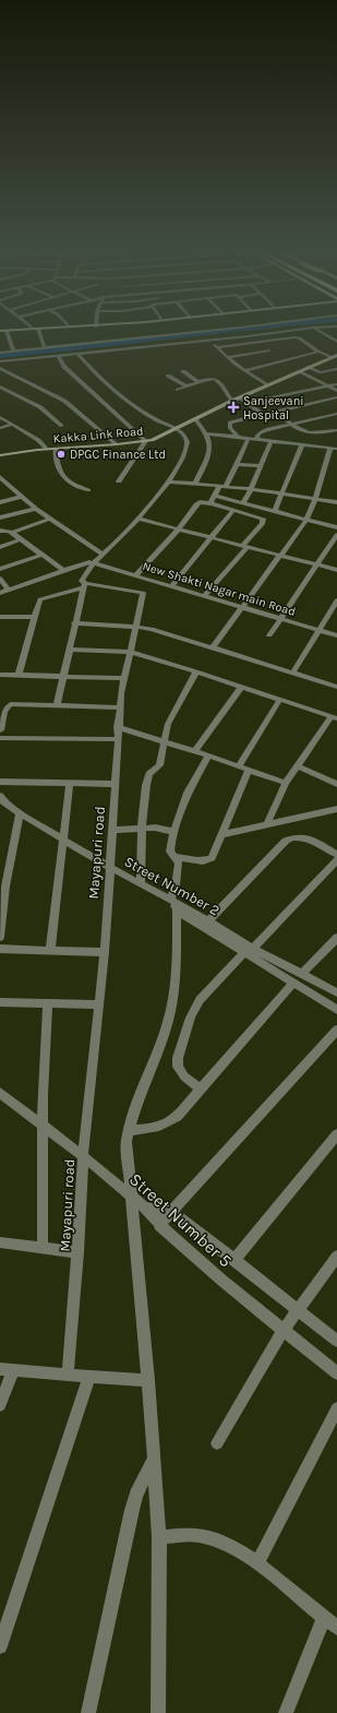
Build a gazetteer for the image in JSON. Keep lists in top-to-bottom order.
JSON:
{
  "streets": {
    "main road": ["Kakka Link Road"],
    "street": [
      "New Shakti Nagar main Road",
      "Mayapuri road",
      "Street Number 2",
      "Street Number 5"
    ]
  },
  "crossings": [
    ["New Shakti Nagar main Road", "Mayapuri road"],
    ["Mayapuri road", "Street Number 2"],
    ["Mayapuri road", "Street Number 5"]
  ],
  "places": {
    "health": ["Sanjeevani Hospital"],
    "other": ["DPGC Finance Ltd"]
  }
}
